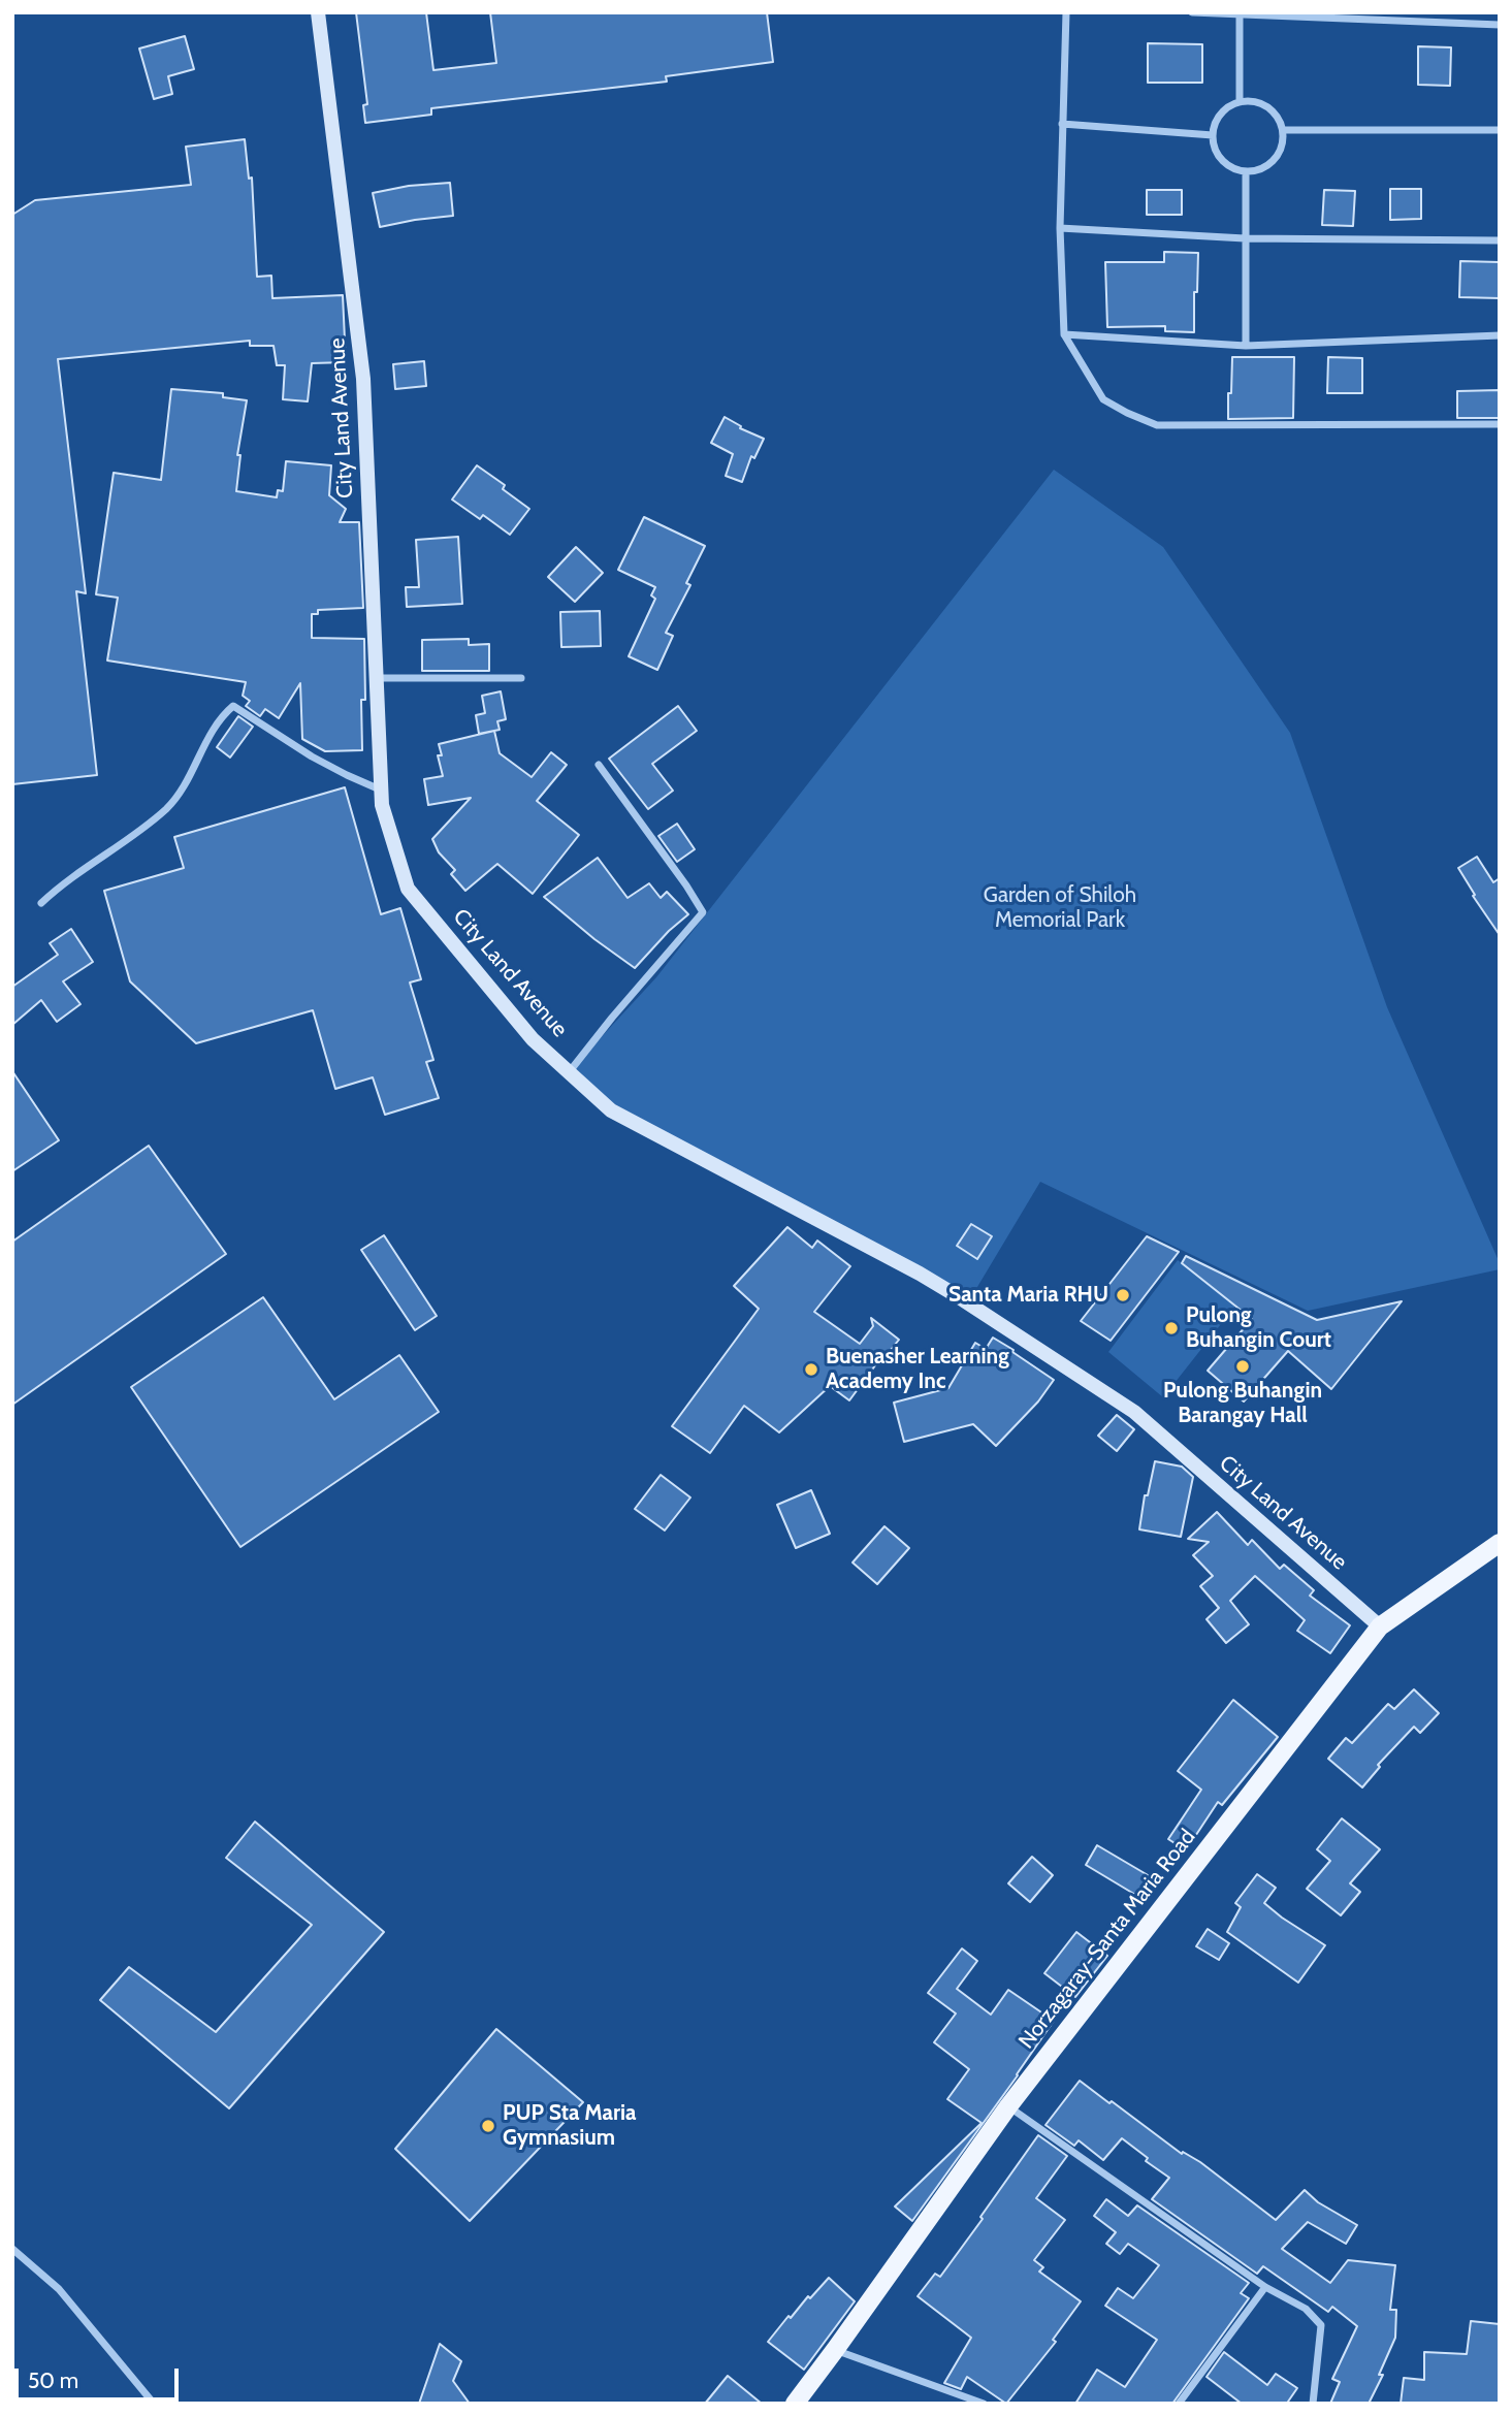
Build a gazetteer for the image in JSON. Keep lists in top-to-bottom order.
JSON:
{
  "streets": {
    "main road": ["Norzagaray-Santa Maria Road"],
    "street": ["City Land Avenue"]
  },
  "crossings": [
    ["City Land Avenue", "Norzagaray-Santa Maria Road"]
  ],
  "parks": ["Garden of Shiloh Memorial Park"],
  "places": [
    "Santa Maria RHU",
    "Pulong Buhangin Court",
    "Pulong Buhangin Barangay Hall",
    "Buenasher Learning Academy Inc",
    "PUP Sta Maria Gymnasium"
  ],
  "scale_bar": "50 m"
}
